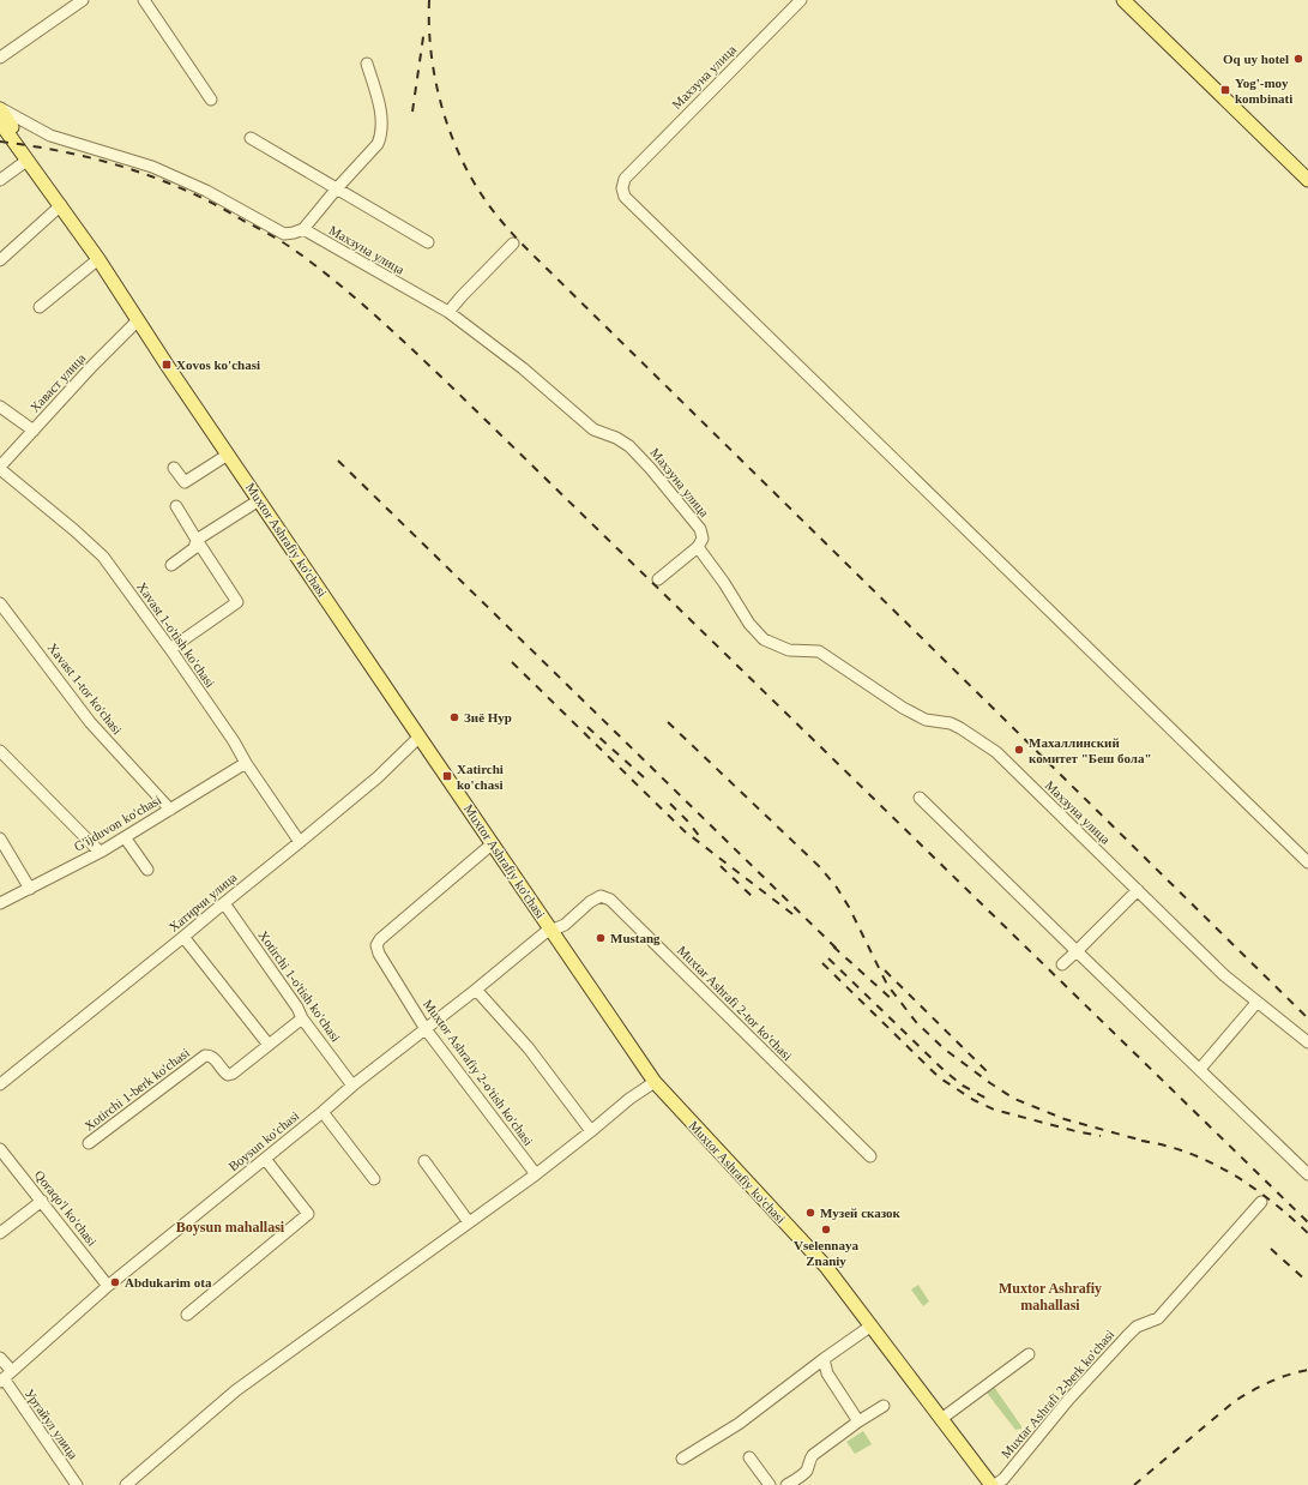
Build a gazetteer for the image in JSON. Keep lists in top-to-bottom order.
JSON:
{
  "streets": {
    "main road": ["Muxtor Ashrafiy ko'chasi"],
    "street": [
      "Махзуна улица",
      "Хаваст улица",
      "Xavast 1-o'tish ko'chasi",
      "Xavast 1-tor ko'chasi",
      "G'ijduvon ko'chasi",
      "Хатирчи улица",
      "Xotirchi 1-o'tish ko'chasi",
      "Muxtar Ashrafi 2-tor ko'chasi",
      "Muxtor Ashrafiy 2-o'tish ko'chasi",
      "Xotirchi 1-berk ko'chasi",
      "Boysun ko'chasi",
      "Qoraqo'l ko'chasi",
      "Muxtar Ashrafi 2-berk ko'chasi",
      "Уртайул улица"
    ]
  },
  "crossings": [
    ["Хаваст улица", "Muxtor Ashrafiy ko'chasi"],
    ["Хаваст улица", "Xavast 1-o'tish ko'chasi"],
    ["Muxtor Ashrafiy ko'chasi", "Хатирчи улица"],
    ["Muxtor Ashrafiy ko'chasi", "Muxtar Ashrafi 2-tor ko'chasi"],
    ["Muxtor Ashrafiy ko'chasi", "Muxtor Ashrafiy 2-o'tish ko'chasi"],
    ["Muxtor Ashrafiy ko'chasi", "Boysun ko'chasi"],
    ["Muxtor Ashrafiy ko'chasi", "Muxtar Ashrafi 2-berk ko'chasi"],
    ["Xavast 1-o'tish ko'chasi", "G'ijduvon ko'chasi"],
    ["Xavast 1-o'tish ko'chasi", "Хатирчи улица"],
    ["Xavast 1-tor ko'chasi", "G'ijduvon ko'chasi"],
    ["Хатирчи улица", "Xotirchi 1-o'tish ko'chasi"],
    ["Xotirchi 1-o'tish ko'chasi", "Xotirchi 1-berk ko'chasi"],
    ["Xotirchi 1-o'tish ko'chasi", "Boysun ko'chasi"],
    ["Muxtar Ashrafi 2-tor ko'chasi", "Boysun ko'chasi"],
    ["Muxtor Ashrafiy 2-o'tish ko'chasi", "Boysun ko'chasi"],
    ["Boysun ko'chasi", "Qoraqo'l ko'chasi"],
    ["Boysun ko'chasi", "Уртайул улица"]
  ],
  "districts": ["Boysun mahallasi", "Muxtor Ashrafiy mahallasi"],
  "places": {
    "other": [
      "Oq uy hotel",
      "Зиё Нур",
      "Махаллинский комитет \"Беш бола\"",
      "Mustang",
      "Музей сказок",
      "Vselennaya Znaniy",
      "Abdukarim ota"
    ],
    "transit": ["Yog'-moy kombinati", "Xovos ko'chasi", "Xatirchi ko'chasi"]
  }
}
